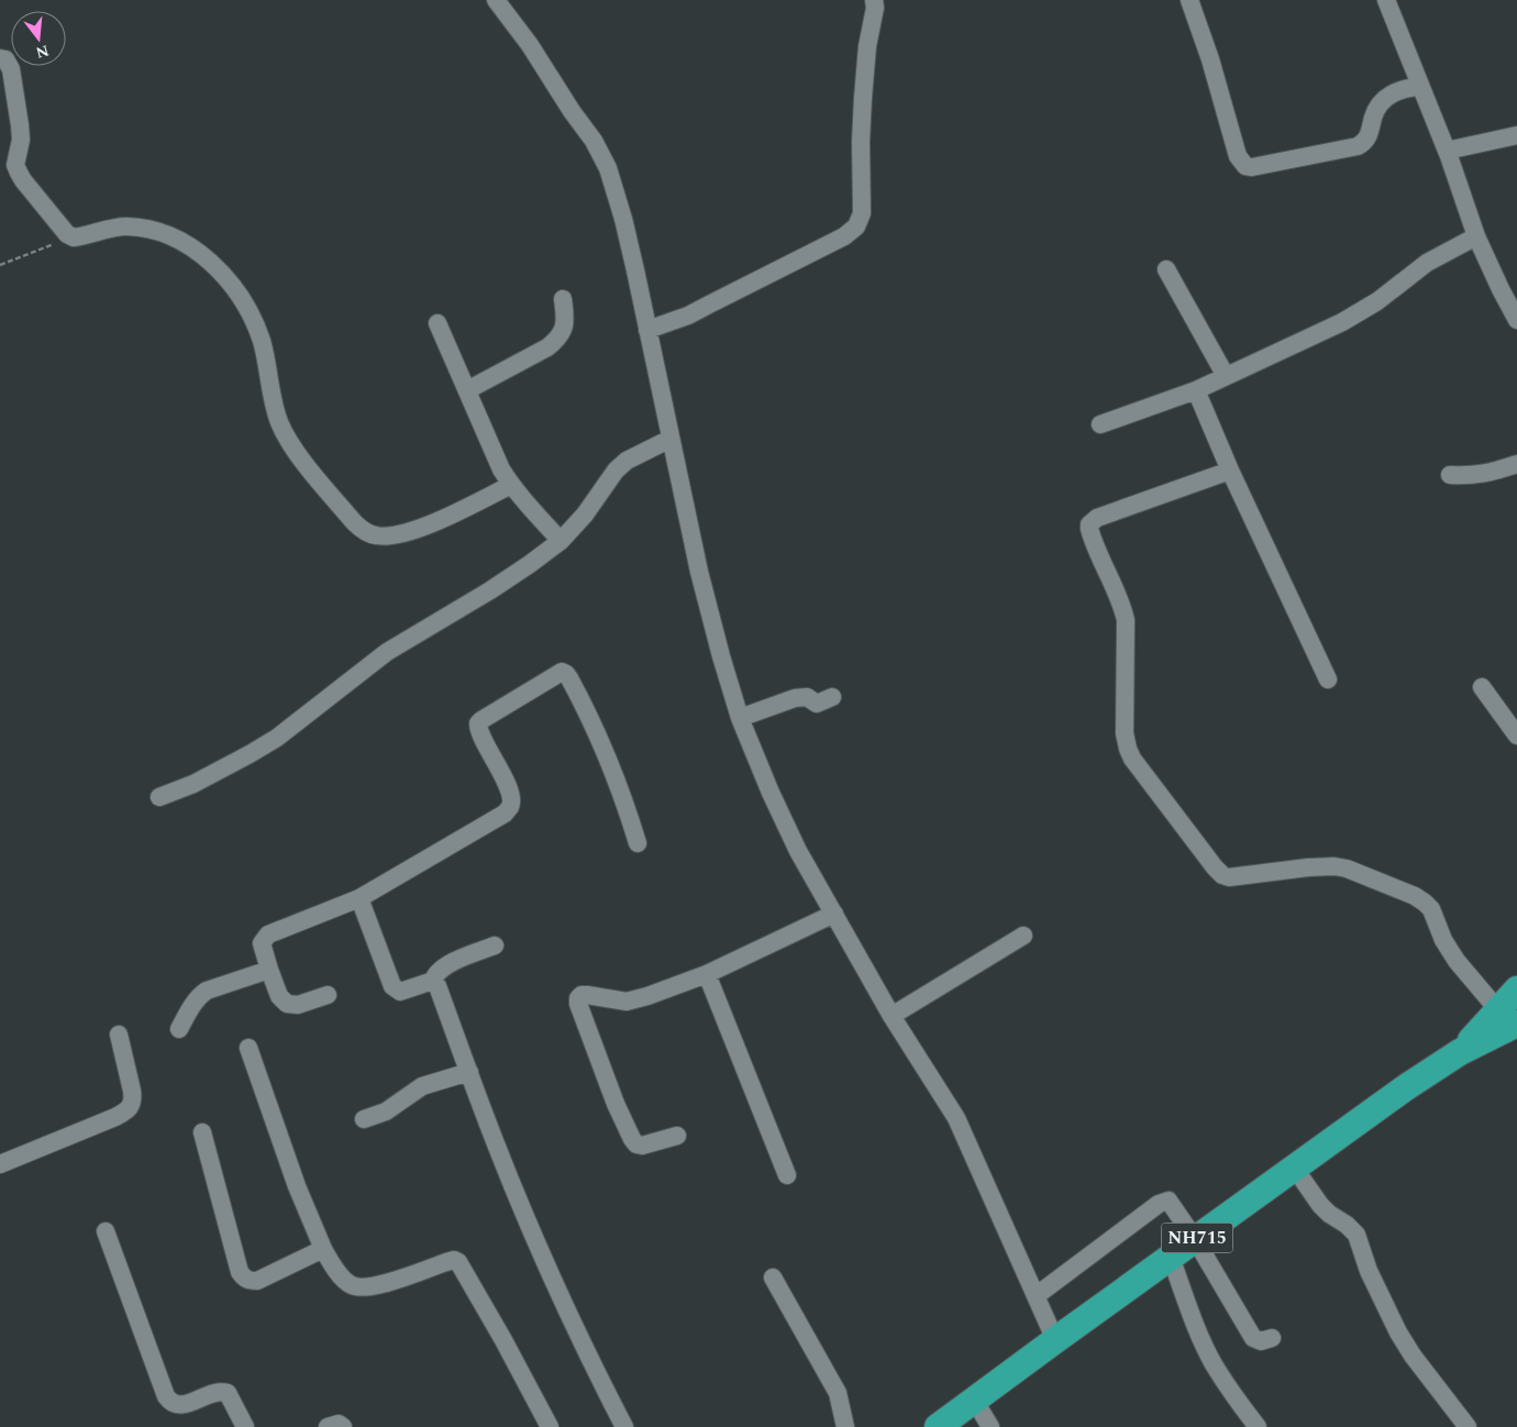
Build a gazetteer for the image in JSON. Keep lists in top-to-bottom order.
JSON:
{
  "streets": {
    "highway": ["NH715"]
  },
  "north": "bottom"
}
